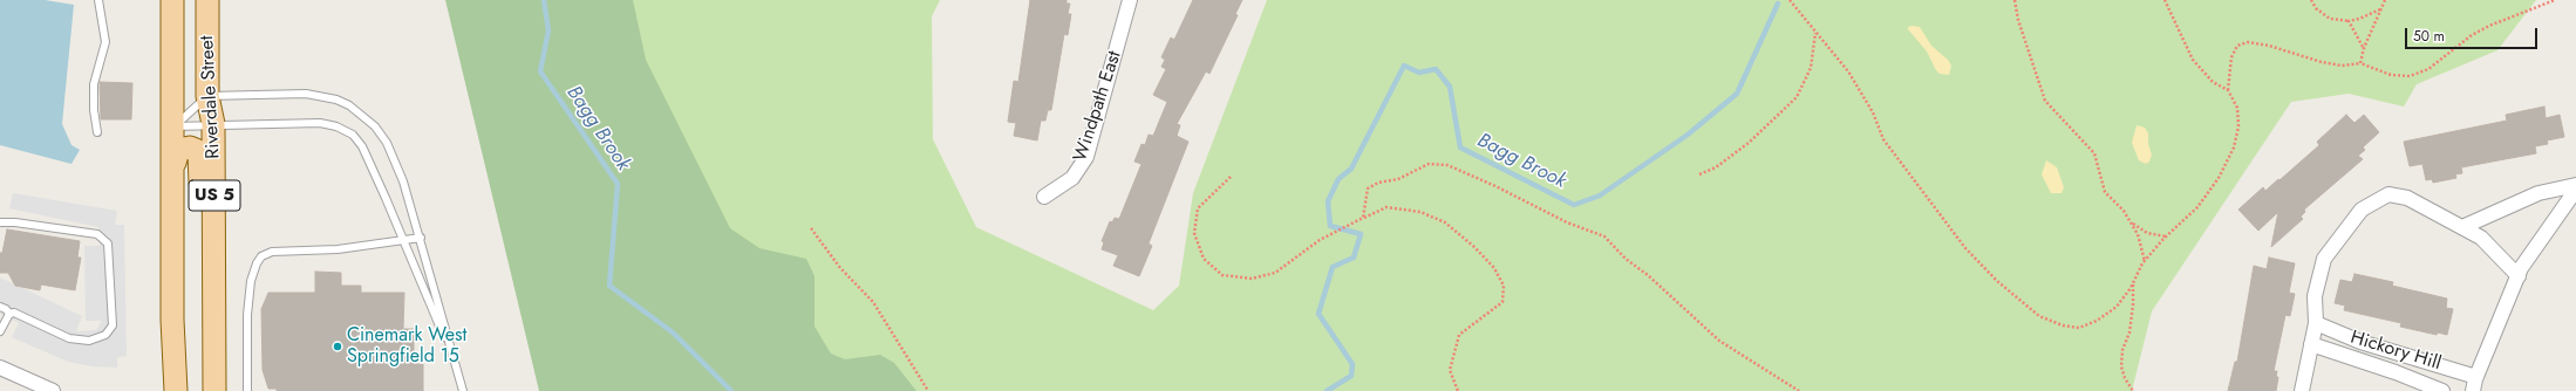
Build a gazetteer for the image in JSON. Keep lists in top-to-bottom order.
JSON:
{
  "streets": {
    "main road": ["Riverdale Street", "US 5"],
    "street": ["Windpath East", "Hickory Hill"]
  },
  "water": ["Bagg Brook"],
  "places": ["Cinemark West Springfield 15"],
  "scale_bar": "50 m"
}
